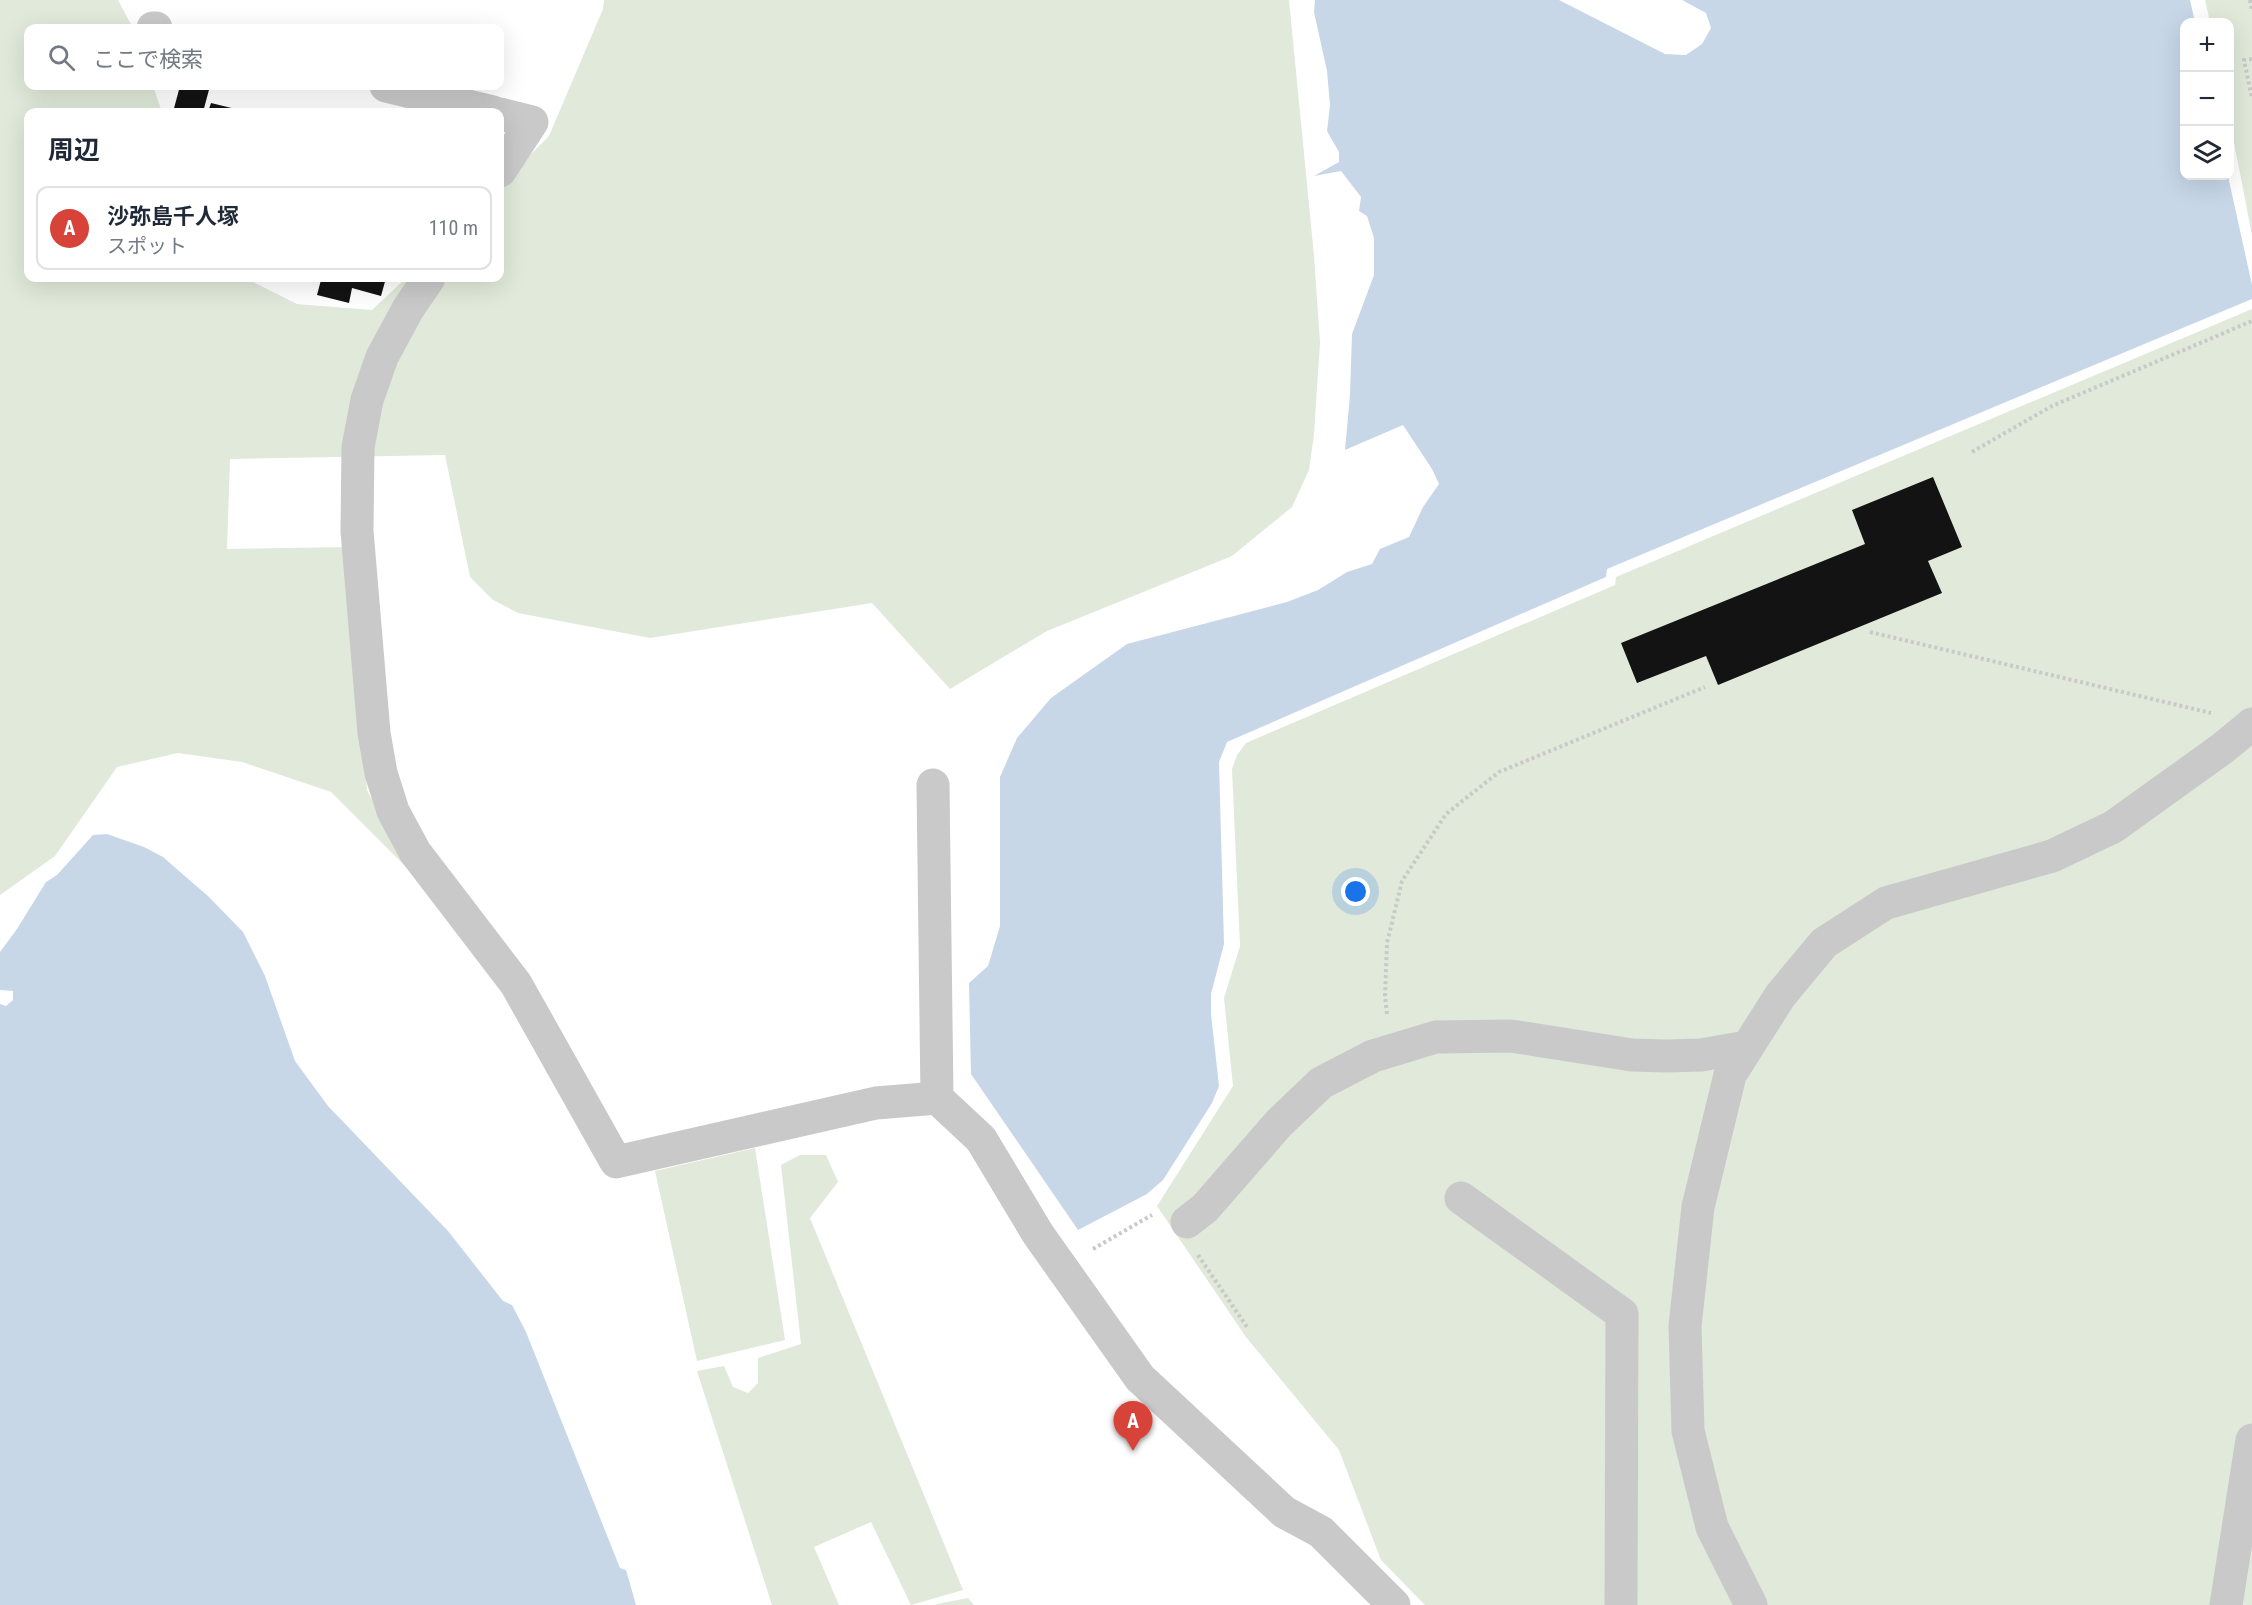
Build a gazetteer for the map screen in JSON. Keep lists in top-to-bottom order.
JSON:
{
  "page": {
    "map_buttons": ["+", "−"],
    "search": "ここで検索",
    "heading": "周辺",
    "list": [
      {
        "mark": "A",
        "name": "沙弥島千人塚",
        "note": "スポット",
        "value": "110 m"
      }
    ],
    "pins": "A"
  }
}
